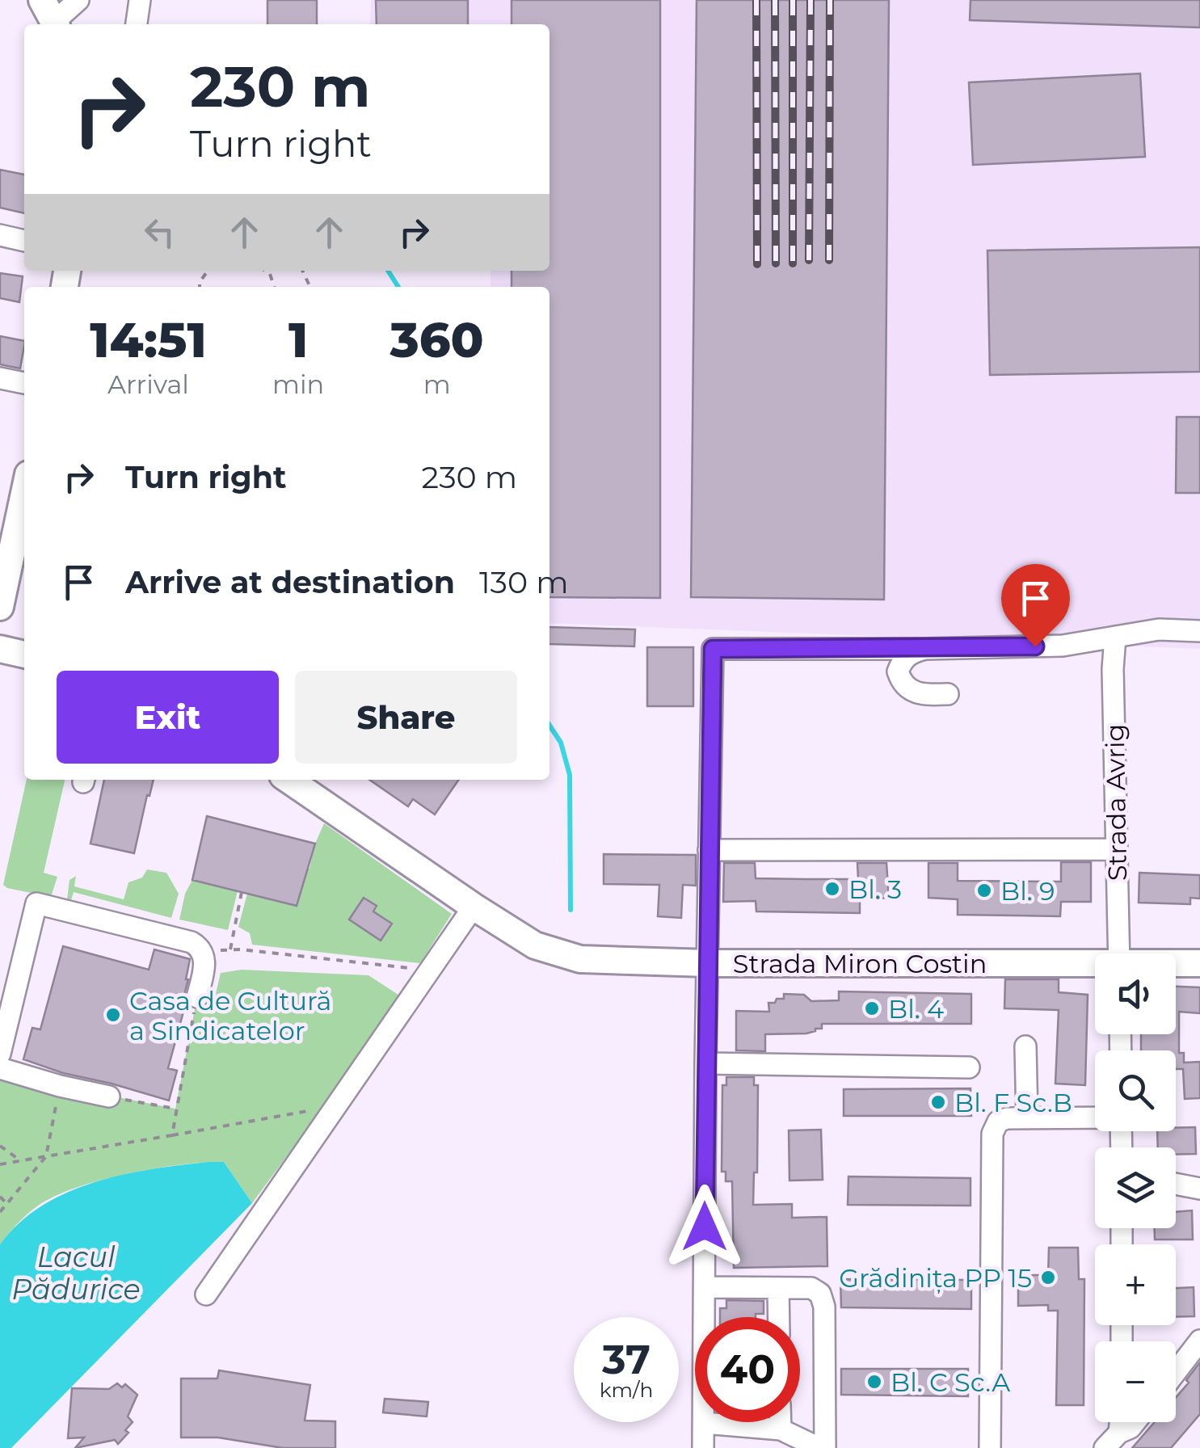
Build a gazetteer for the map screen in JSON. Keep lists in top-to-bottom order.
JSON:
{
  "streets": {
    "main road": ["Strada Miron Costin"],
    "street": ["Strada Avrig"]
  },
  "water": ["Lacul Pădurice"],
  "places": [
    "Bl. 3",
    "Bl. 9",
    "Bl. 4",
    "Casa de Cultură a Sindicatelor",
    "Bl. F Sc.B",
    "Grădinița PP 15",
    "Bl. C Sc.A"
  ],
  "page": {
    "turn": ["230 m", "Turn right"],
    "eta": [
      "14:51",
      "Arrival",
      "1",
      "min",
      "360",
      "m"
    ],
    "list": [
      {
        "name": "Turn right",
        "value": "230 m"
      },
      {
        "name": "Arrive at destination",
        "value": "130 m"
      }
    ],
    "buttons": ["Exit", "Share"],
    "map_buttons": ["+", "−"],
    "speed": "37 km/h",
    "limit": "40"
  }
}
